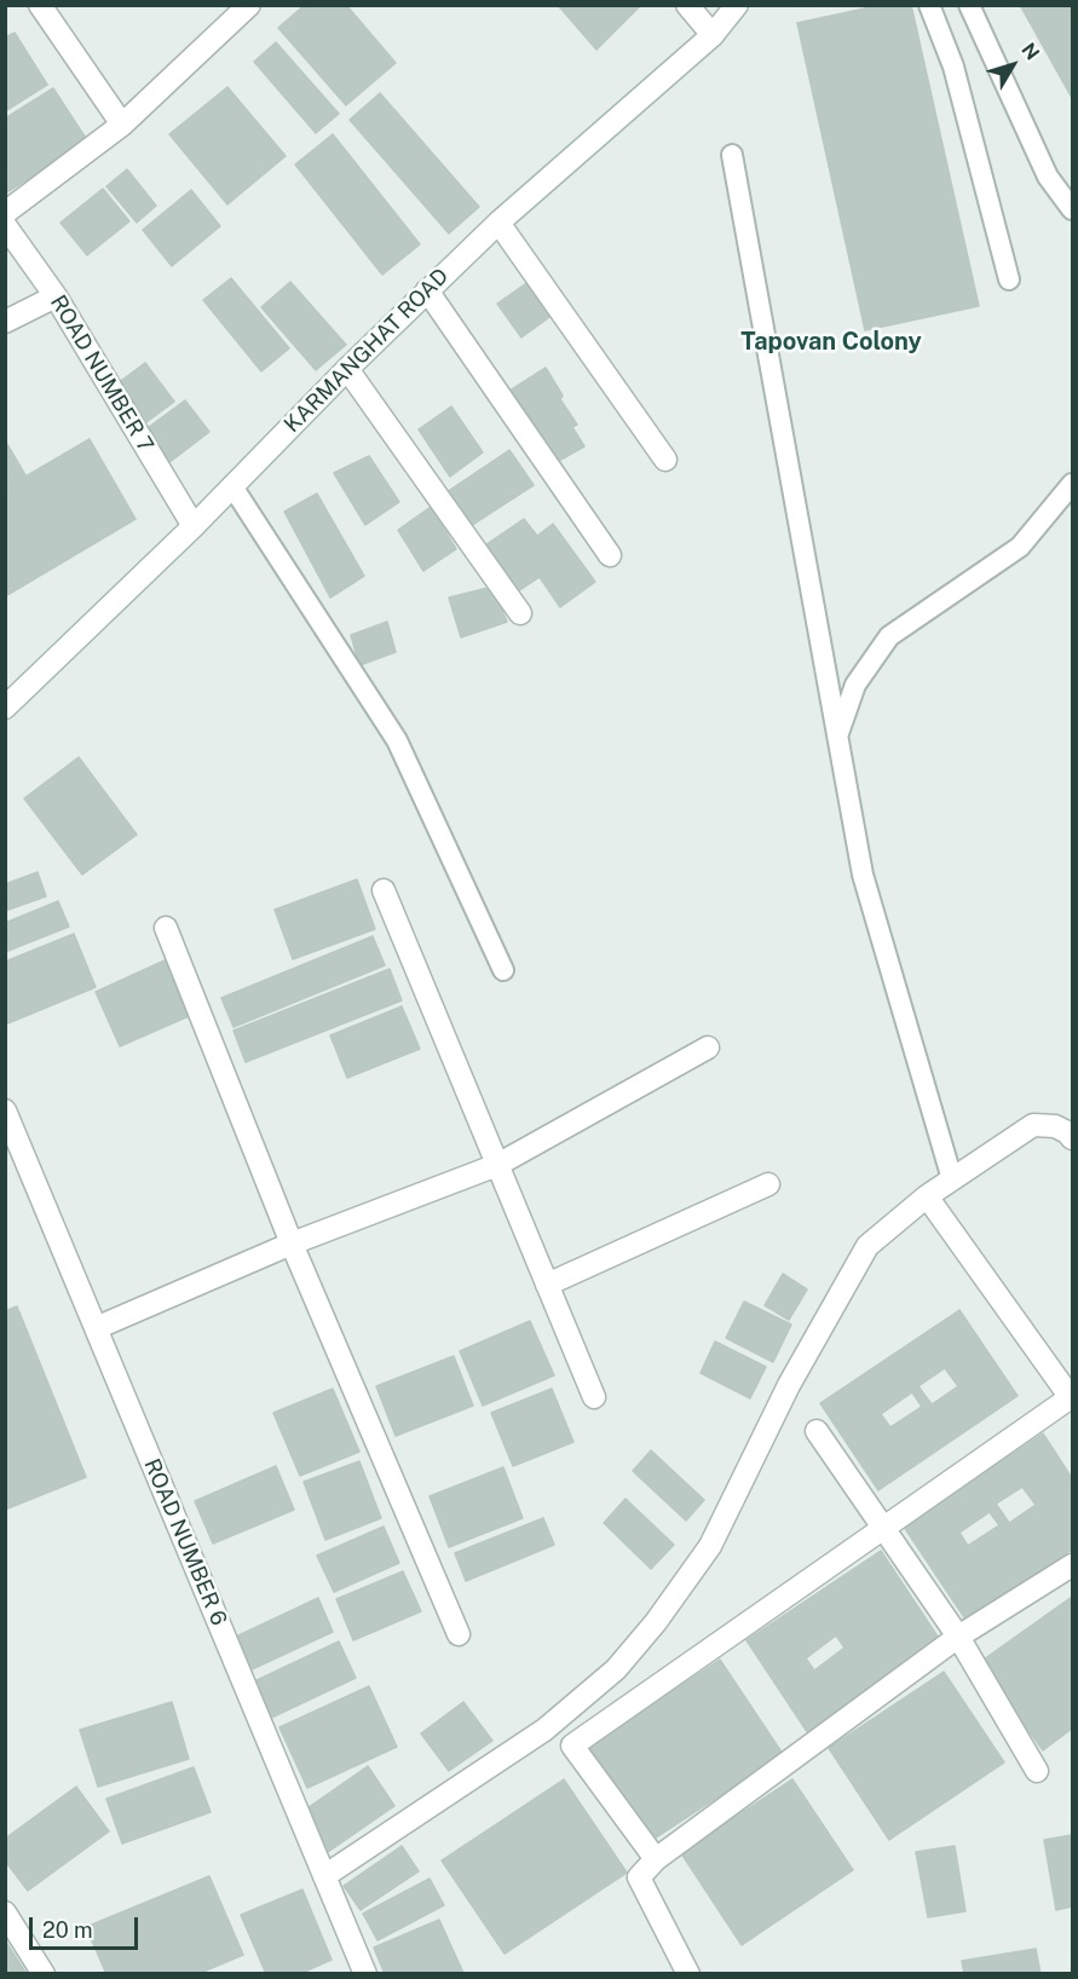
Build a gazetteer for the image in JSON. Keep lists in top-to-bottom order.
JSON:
{
  "streets": {
    "street": ["KARMANGHAT ROAD", "ROAD NUMBER 7", "ROAD NUMBER 6"]
  },
  "crossings": [
    ["KARMANGHAT ROAD", "ROAD NUMBER 7"]
  ],
  "districts": ["Tapovan Colony"],
  "scale_bar": "20 m",
  "north": "top right"
}
